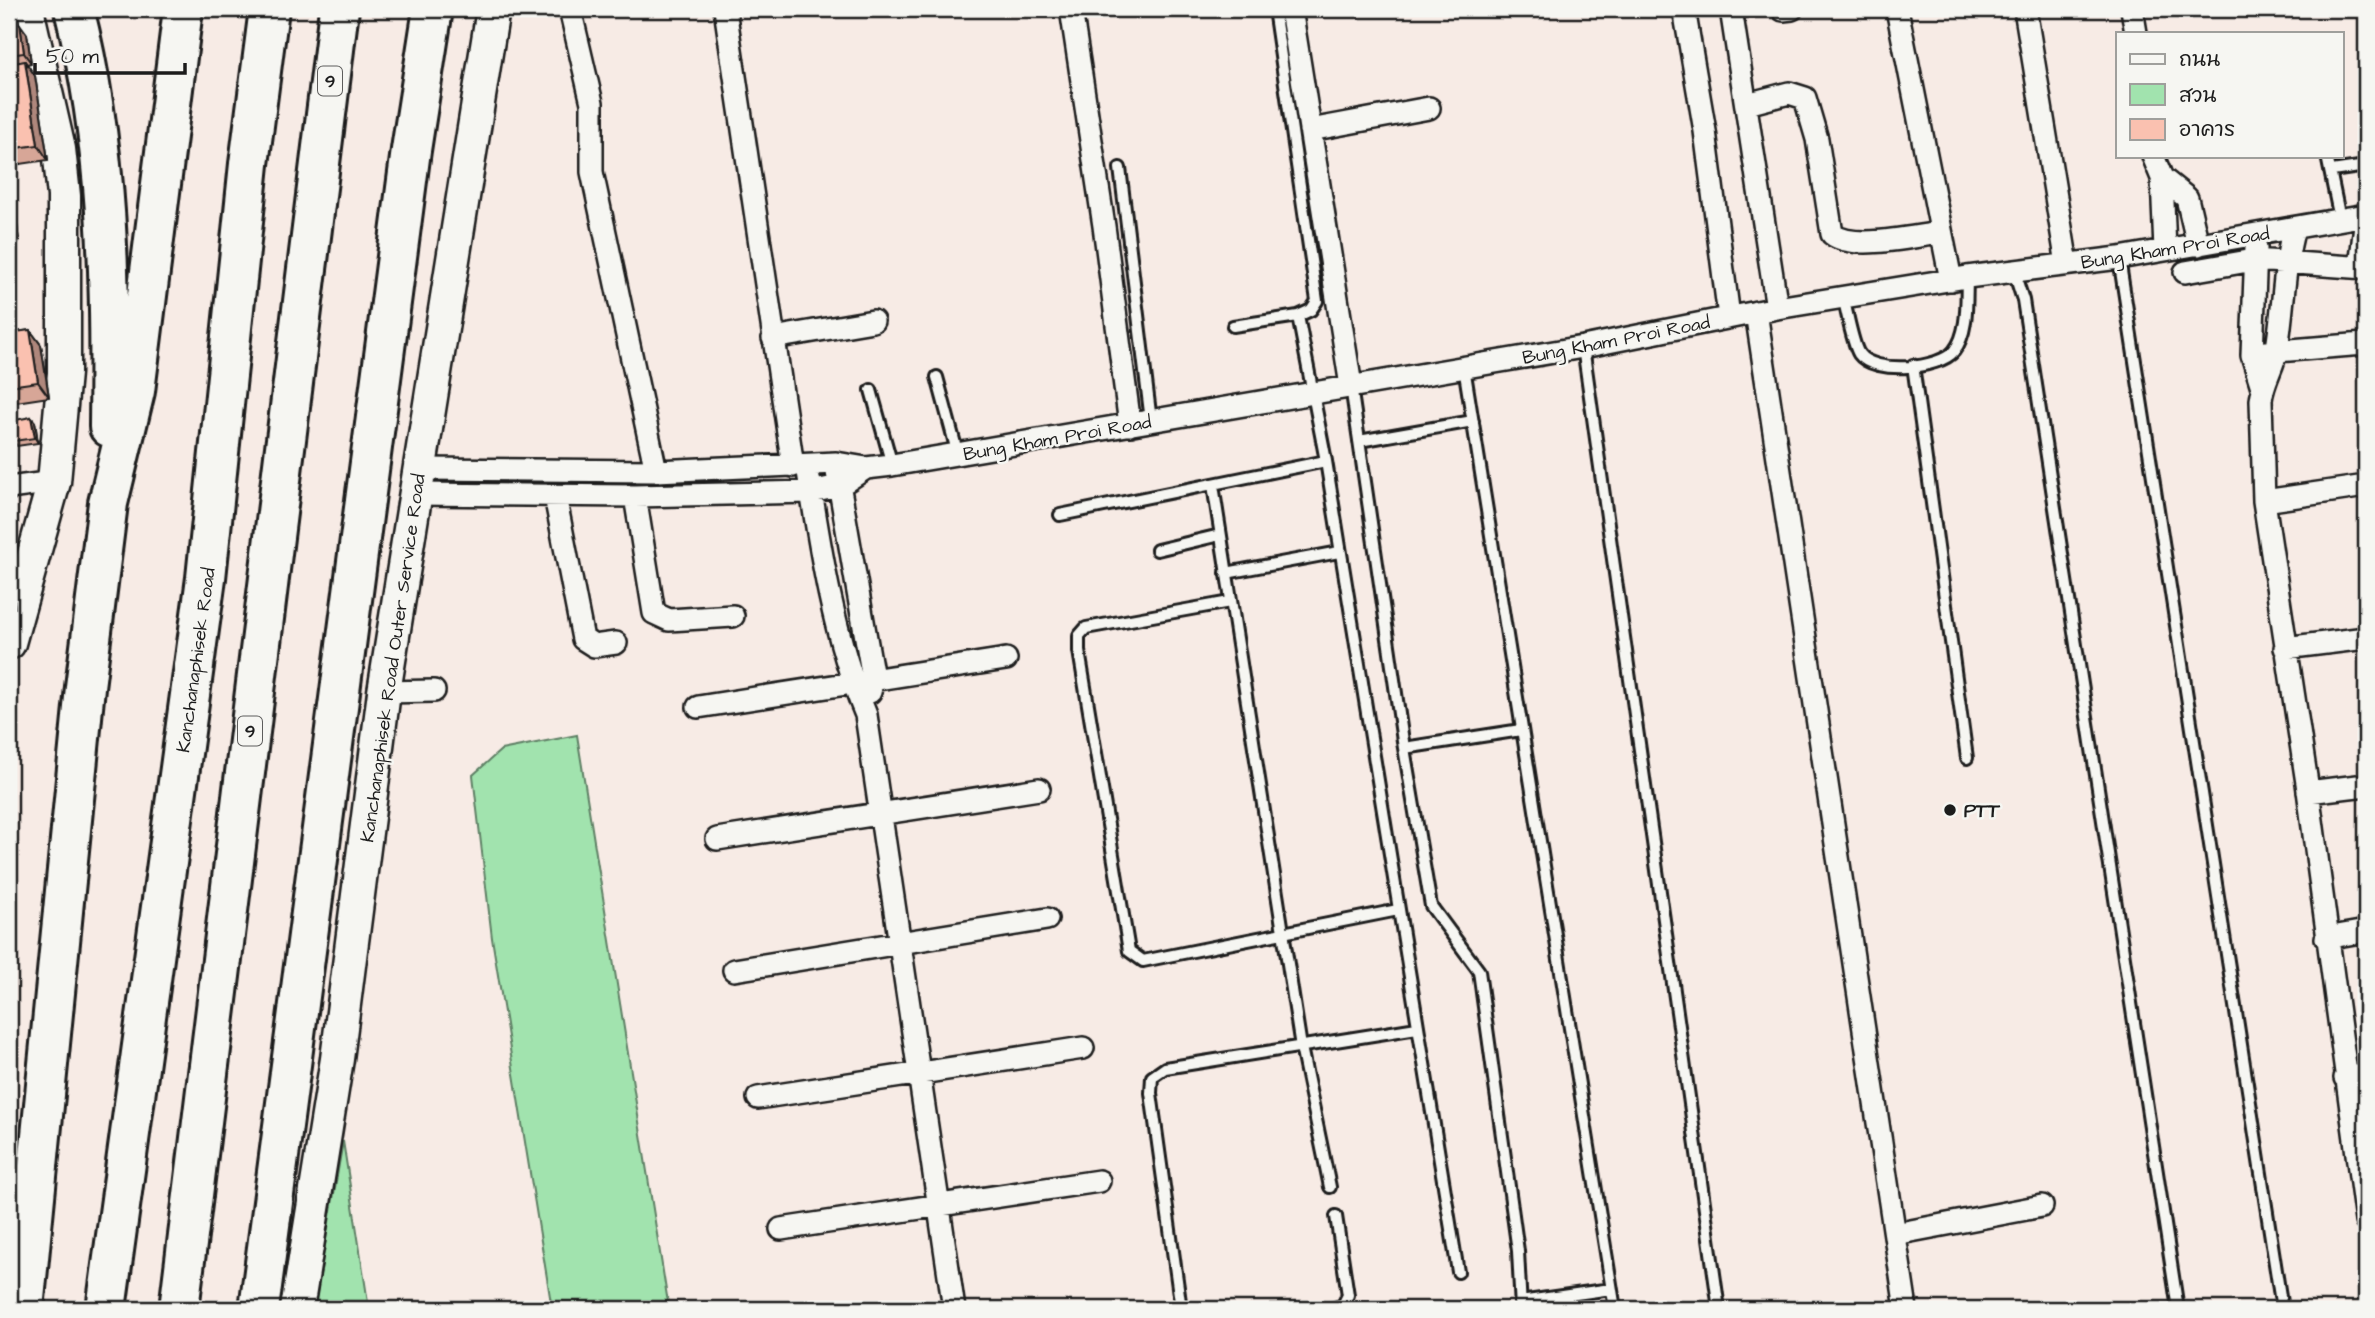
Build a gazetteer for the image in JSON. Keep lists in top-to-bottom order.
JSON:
{
  "streets": {
    "highway": ["9", "Kanchanaphisek Road"],
    "main road": ["Kanchanaphisek Road Outer Service Road"],
    "street": ["Bung Kham Proi Road"]
  },
  "crossings": [
    ["Bung Kham Proi Road", "Kanchanaphisek Road Outer Service Road"]
  ],
  "places": ["PTT"],
  "legend": ["ถนน", "สวน", "อาคาร"],
  "scale_bar": "50 m"
}
